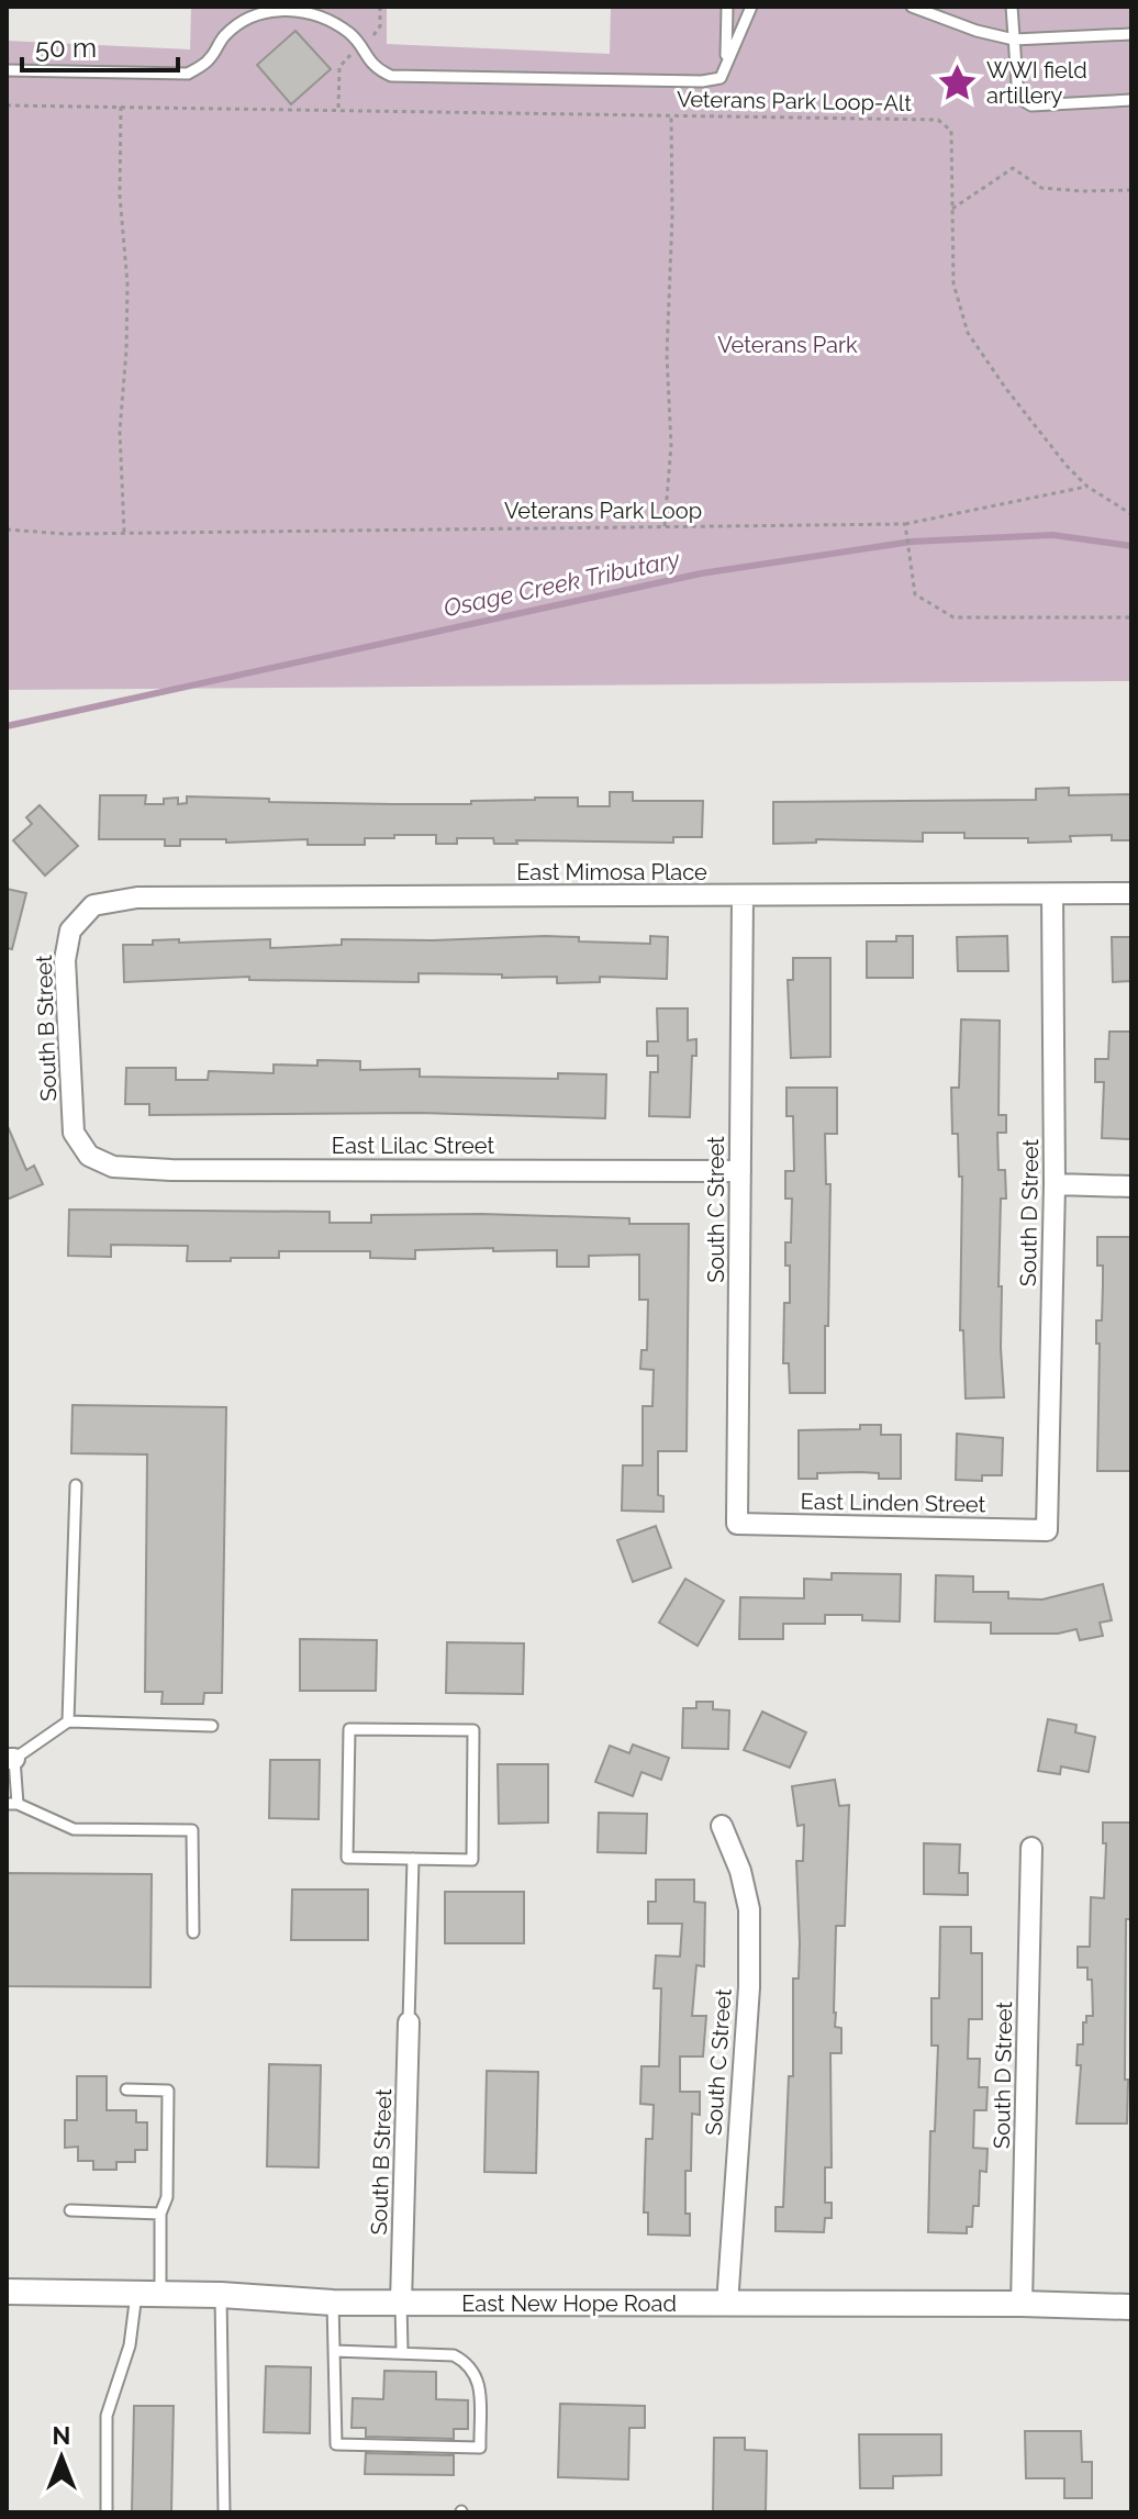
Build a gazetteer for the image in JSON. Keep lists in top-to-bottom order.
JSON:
{
  "streets": {
    "street": [
      "East Mimosa Place",
      "South B Street",
      "East Lilac Street",
      "South C Street",
      "South D Street",
      "East Linden Street",
      "East New Hope Road"
    ],
    "path": ["Veterans Park Loop-Alt", "Veterans Park Loop"]
  },
  "crossings": [
    ["Veterans Park Loop-Alt", "Veterans Park Loop"],
    ["East Mimosa Place", "South B Street"],
    ["East Mimosa Place", "South C Street"],
    ["East Mimosa Place", "South D Street"],
    ["South B Street", "East Lilac Street"],
    ["South B Street", "East New Hope Road"],
    ["East Lilac Street", "South C Street"],
    ["South C Street", "East Linden Street"],
    ["South C Street", "East New Hope Road"],
    ["South D Street", "East Linden Street"],
    ["South D Street", "East New Hope Road"]
  ],
  "water": ["Osage Creek Tributary"],
  "parks": ["Veterans Park"],
  "places": {
    "place": ["WWI field artillery"]
  },
  "scale_bar": "50 m",
  "north": "top"
}
